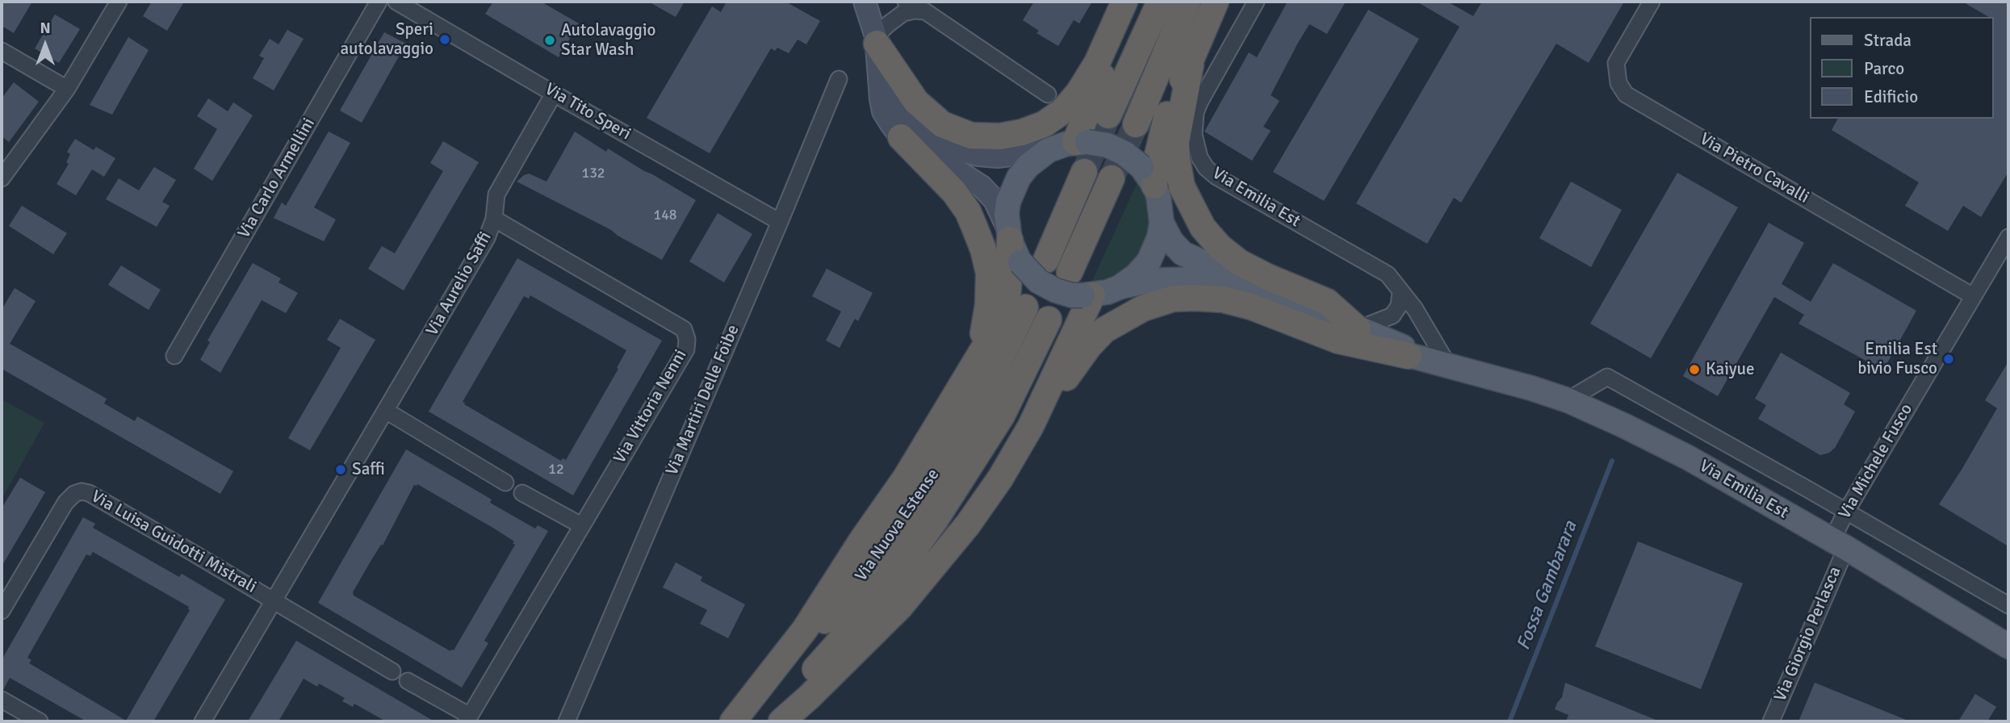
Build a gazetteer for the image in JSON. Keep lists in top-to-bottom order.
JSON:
{
  "streets": {
    "highway": ["Via Nuova Estense"],
    "main road": ["Via Emilia Est"],
    "street": [
      "Via Tito Speri",
      "Via Pietro Cavalli",
      "Via Carlo Armellini",
      "Via Aurelio Saffi",
      "Via Martiri Delle Foibe",
      "Via Vittoria Nenni",
      "Via Michele Fusco",
      "Via Luisa Guidotti Mistrali",
      "Via Giorgio Perlasca"
    ]
  },
  "crossings": [
    ["Via Tito Speri", "Via Aurelio Saffi"],
    ["Via Tito Speri", "Via Martiri Delle Foibe"],
    ["Via Pietro Cavalli", "Via Michele Fusco"],
    ["Via Emilia Est", "Via Michele Fusco"],
    ["Via Emilia Est", "Via Giorgio Perlasca"],
    ["Via Aurelio Saffi", "Via Vittoria Nenni"],
    ["Via Aurelio Saffi", "Via Luisa Guidotti Mistrali"],
    ["Via Michele Fusco", "Via Giorgio Perlasca"]
  ],
  "water": ["Fossa Gambarara"],
  "places": [
    "Speri autolavaggio",
    "Autolavaggio Star Wash",
    "Emilia Est bivio Fusco",
    "Kaiyue",
    "Saffi"
  ],
  "house_numbers": ["132", "148", "12"],
  "legend": ["Strada", "Parco", "Edificio"],
  "north": "top"
}
